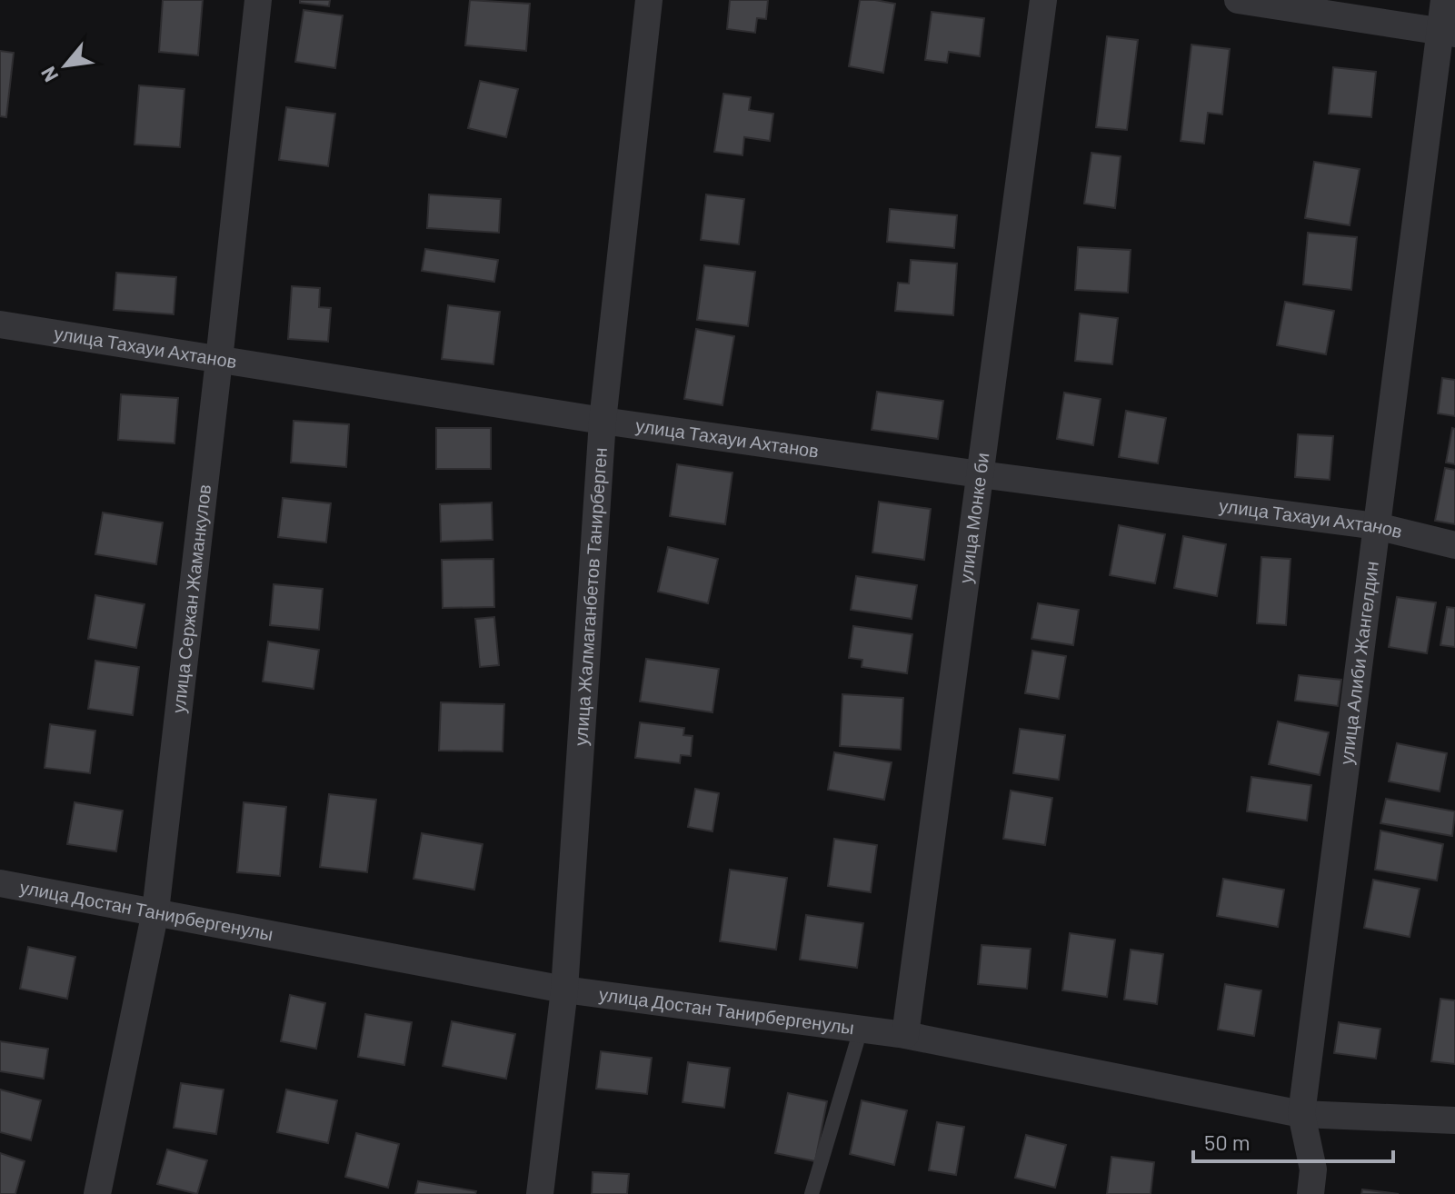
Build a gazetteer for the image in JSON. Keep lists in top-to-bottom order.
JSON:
{
  "streets": {
    "street": [
      "улица Тахауи Ахтанов",
      "улица Монке би",
      "улица Жалмаганбетов Танирберген",
      "улица Сержан Жаманкулов",
      "улица Алиби Жангелдин",
      "улица Достан Танирбергенулы"
    ]
  },
  "crossings": [
    ["улица Тахауи Ахтанов", "улица Монке би"],
    ["улица Тахауи Ахтанов", "улица Жалмаганбетов Танирберген"],
    ["улица Тахауи Ахтанов", "улица Сержан Жаманкулов"],
    ["улица Тахауи Ахтанов", "улица Алиби Жангелдин"],
    ["улица Монке би", "улица Достан Танирбергенулы"],
    ["улица Жалмаганбетов Танирберген", "улица Достан Танирбергенулы"],
    ["улица Сержан Жаманкулов", "улица Достан Танирбергенулы"],
    ["улица Алиби Жангелдин", "улица Достан Танирбергенулы"]
  ],
  "scale_bar": "50 m",
  "north": "bottom left"
}
